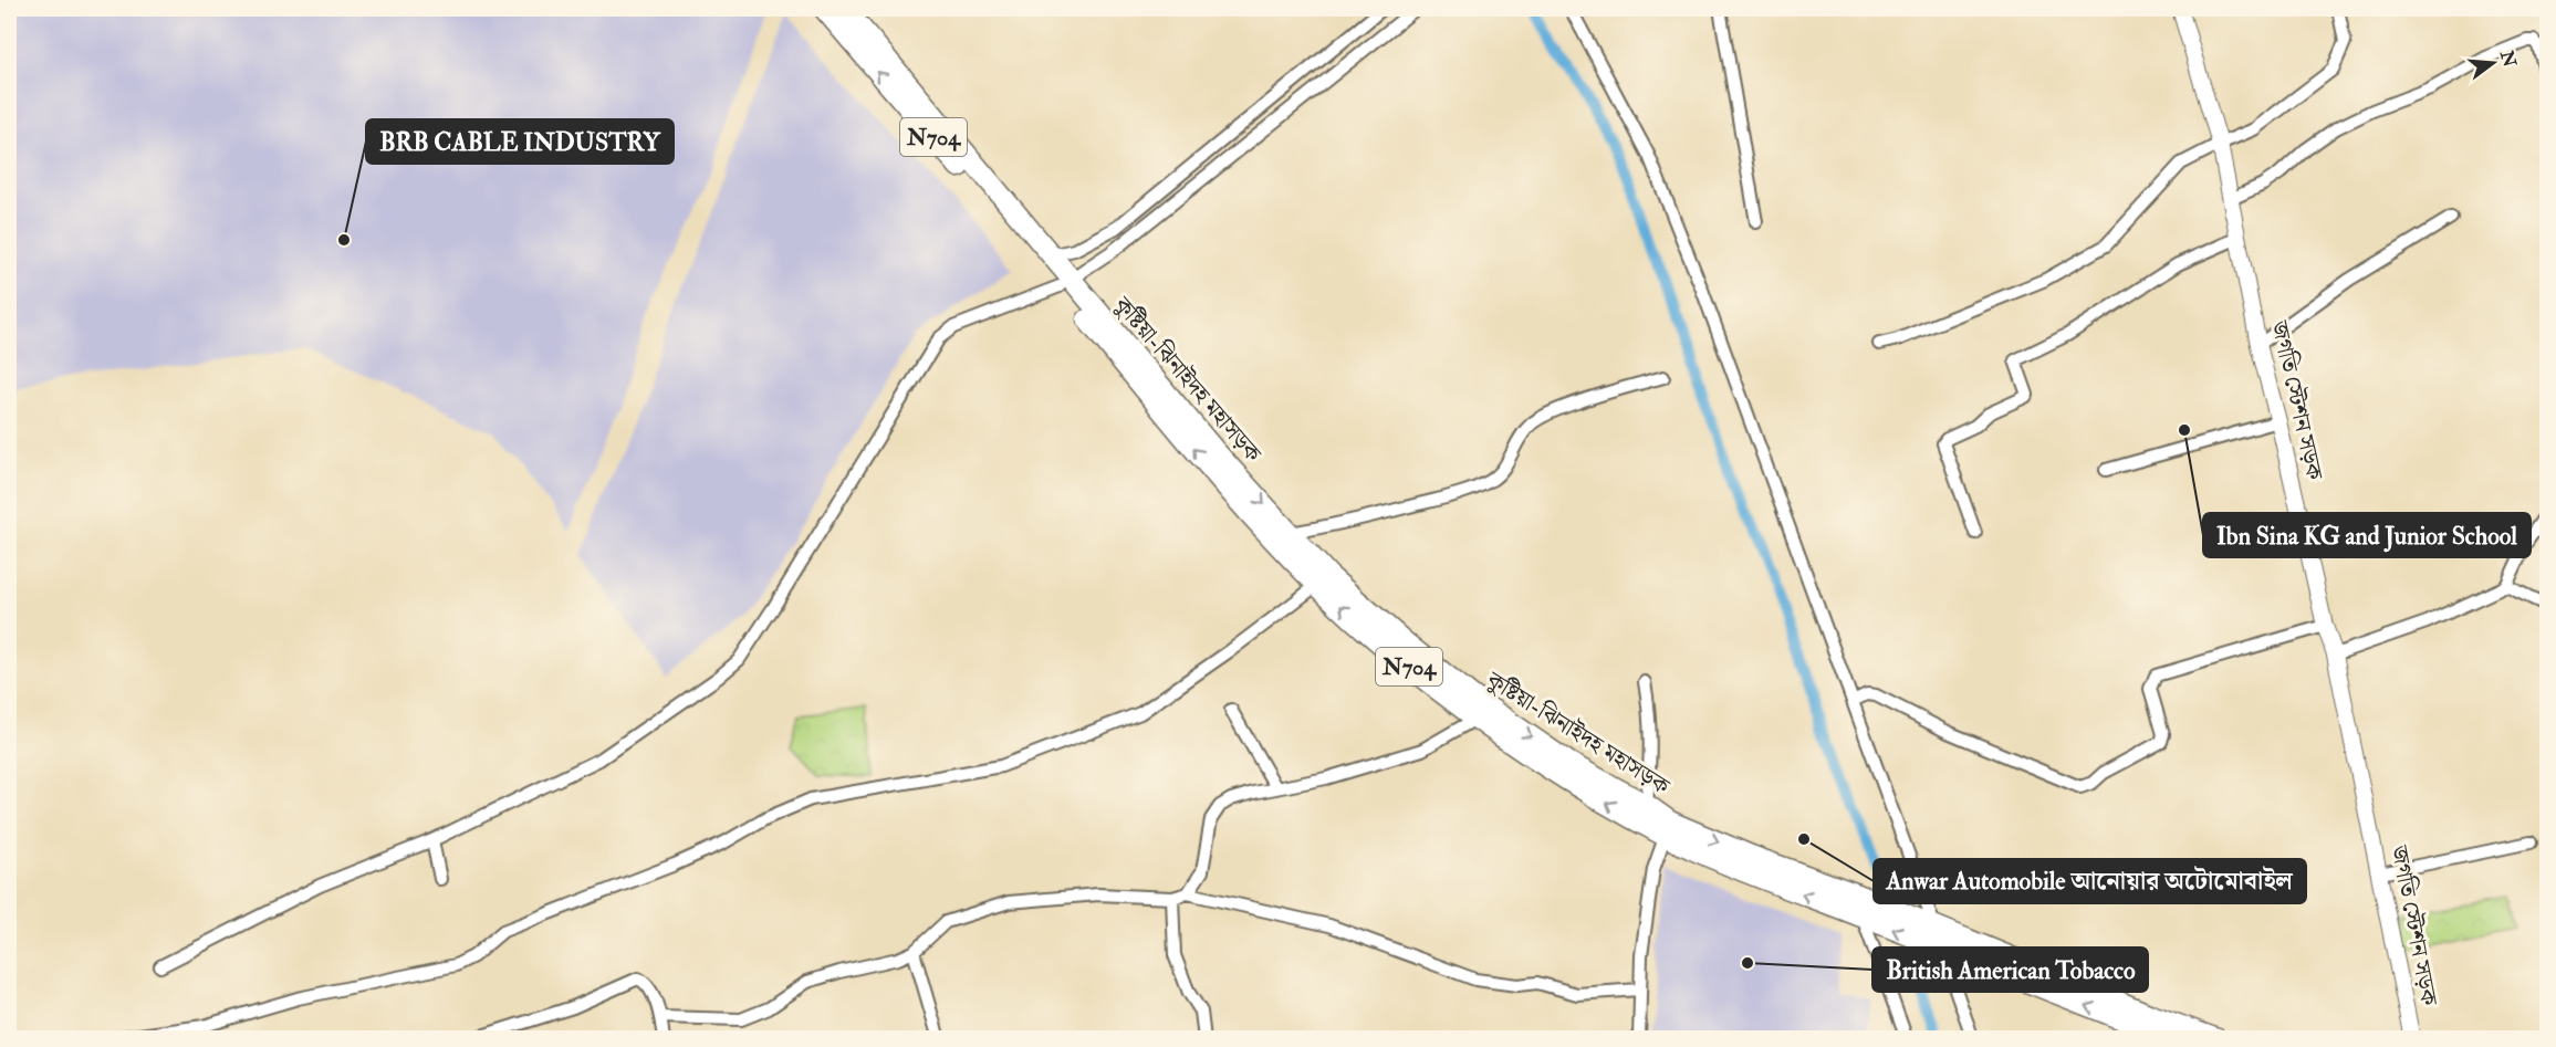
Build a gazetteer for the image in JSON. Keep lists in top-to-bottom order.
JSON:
{
  "streets": {
    "highway": ["N704", "কুষ্টিয়া-ঝিনাইদহ মহাসড়ক"],
    "street": ["জগতি স্টেশন সড়ক"]
  },
  "crossings": [
    ["N704", "কুষ্টিয়া-ঝিনাইদহ মহাসড়ক"]
  ],
  "places": [
    "BRB CABLE INDUSTRY",
    "Ibn Sina KG and Junior School",
    "Anwar Automobile আনোয়ার অটোমোবাইল",
    "British American Tobacco"
  ],
  "north": "right"
}
